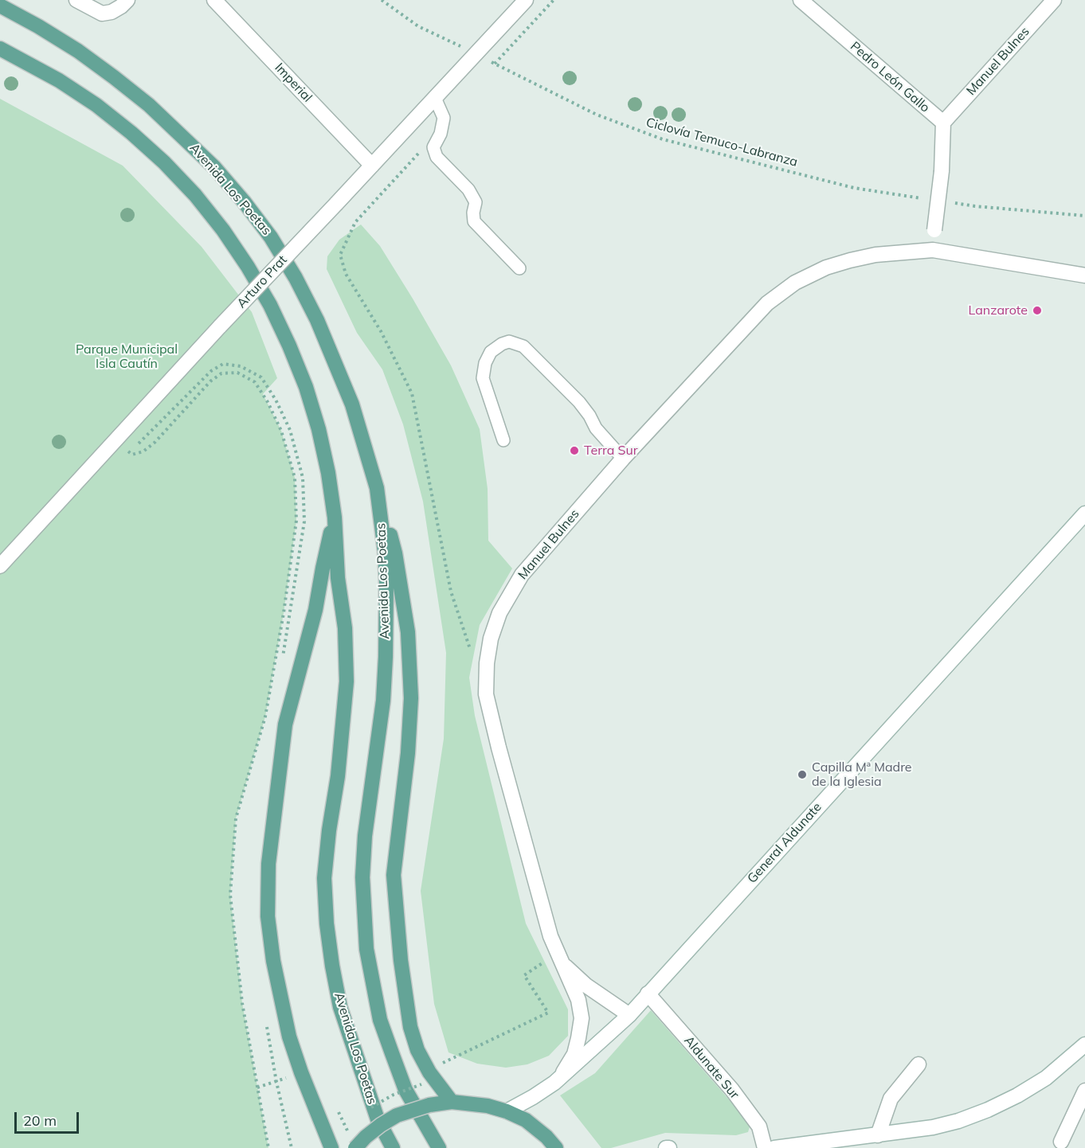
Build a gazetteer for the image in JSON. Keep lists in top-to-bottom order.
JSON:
{
  "streets": {
    "main road": ["Avenida Los Poetas"],
    "street": [
      "Manuel Bulnes",
      "Pedro León Gallo",
      "Imperial",
      "Arturo Prat",
      "General Aldunate",
      "Aldunate Sur"
    ],
    "path": ["Ciclovía Temuco-Labranza"]
  },
  "crossings": [
    ["Manuel Bulnes", "Pedro León Gallo"],
    ["Manuel Bulnes", "General Aldunate"],
    ["Imperial", "Arturo Prat"],
    ["Ciclovía Temuco-Labranza", "Arturo Prat"],
    ["General Aldunate", "Aldunate Sur"]
  ],
  "parks": ["Parque Municipal Isla Cautín"],
  "places": ["Lanzarote", "Terra Sur", "Capilla Mª Madre de la Iglesia"],
  "scale_bar": "20 m"
}
